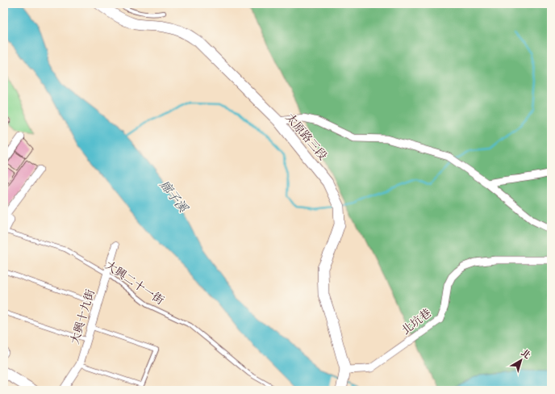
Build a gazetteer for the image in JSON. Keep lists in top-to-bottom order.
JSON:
{
  "streets": {
    "main road": ["太原路三段"],
    "street": ["大興十九街", "北坑巷"],
    "lane": ["大興二十一街"]
  },
  "crossings": [
    ["太原路三段", "北坑巷"],
    ["大興二十一街", "大興十九街"]
  ],
  "water": ["廍子溪"],
  "north": "top right"
}
